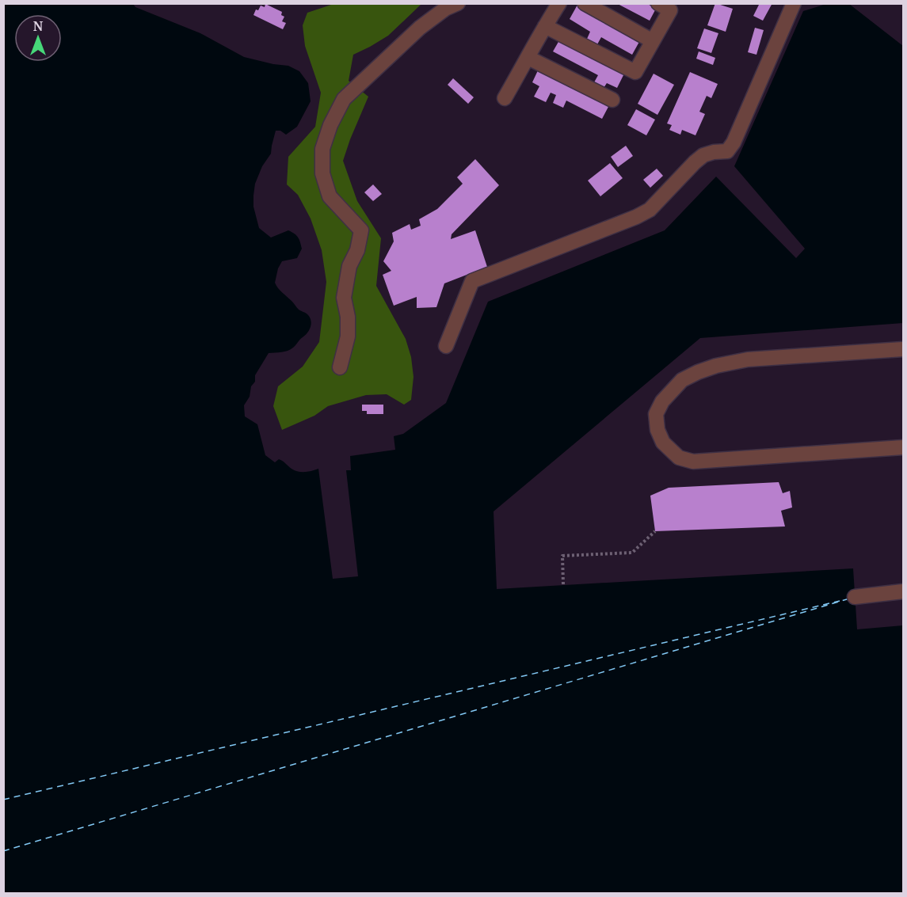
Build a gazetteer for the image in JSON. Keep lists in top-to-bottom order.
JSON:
{
  "north": "top"
}
